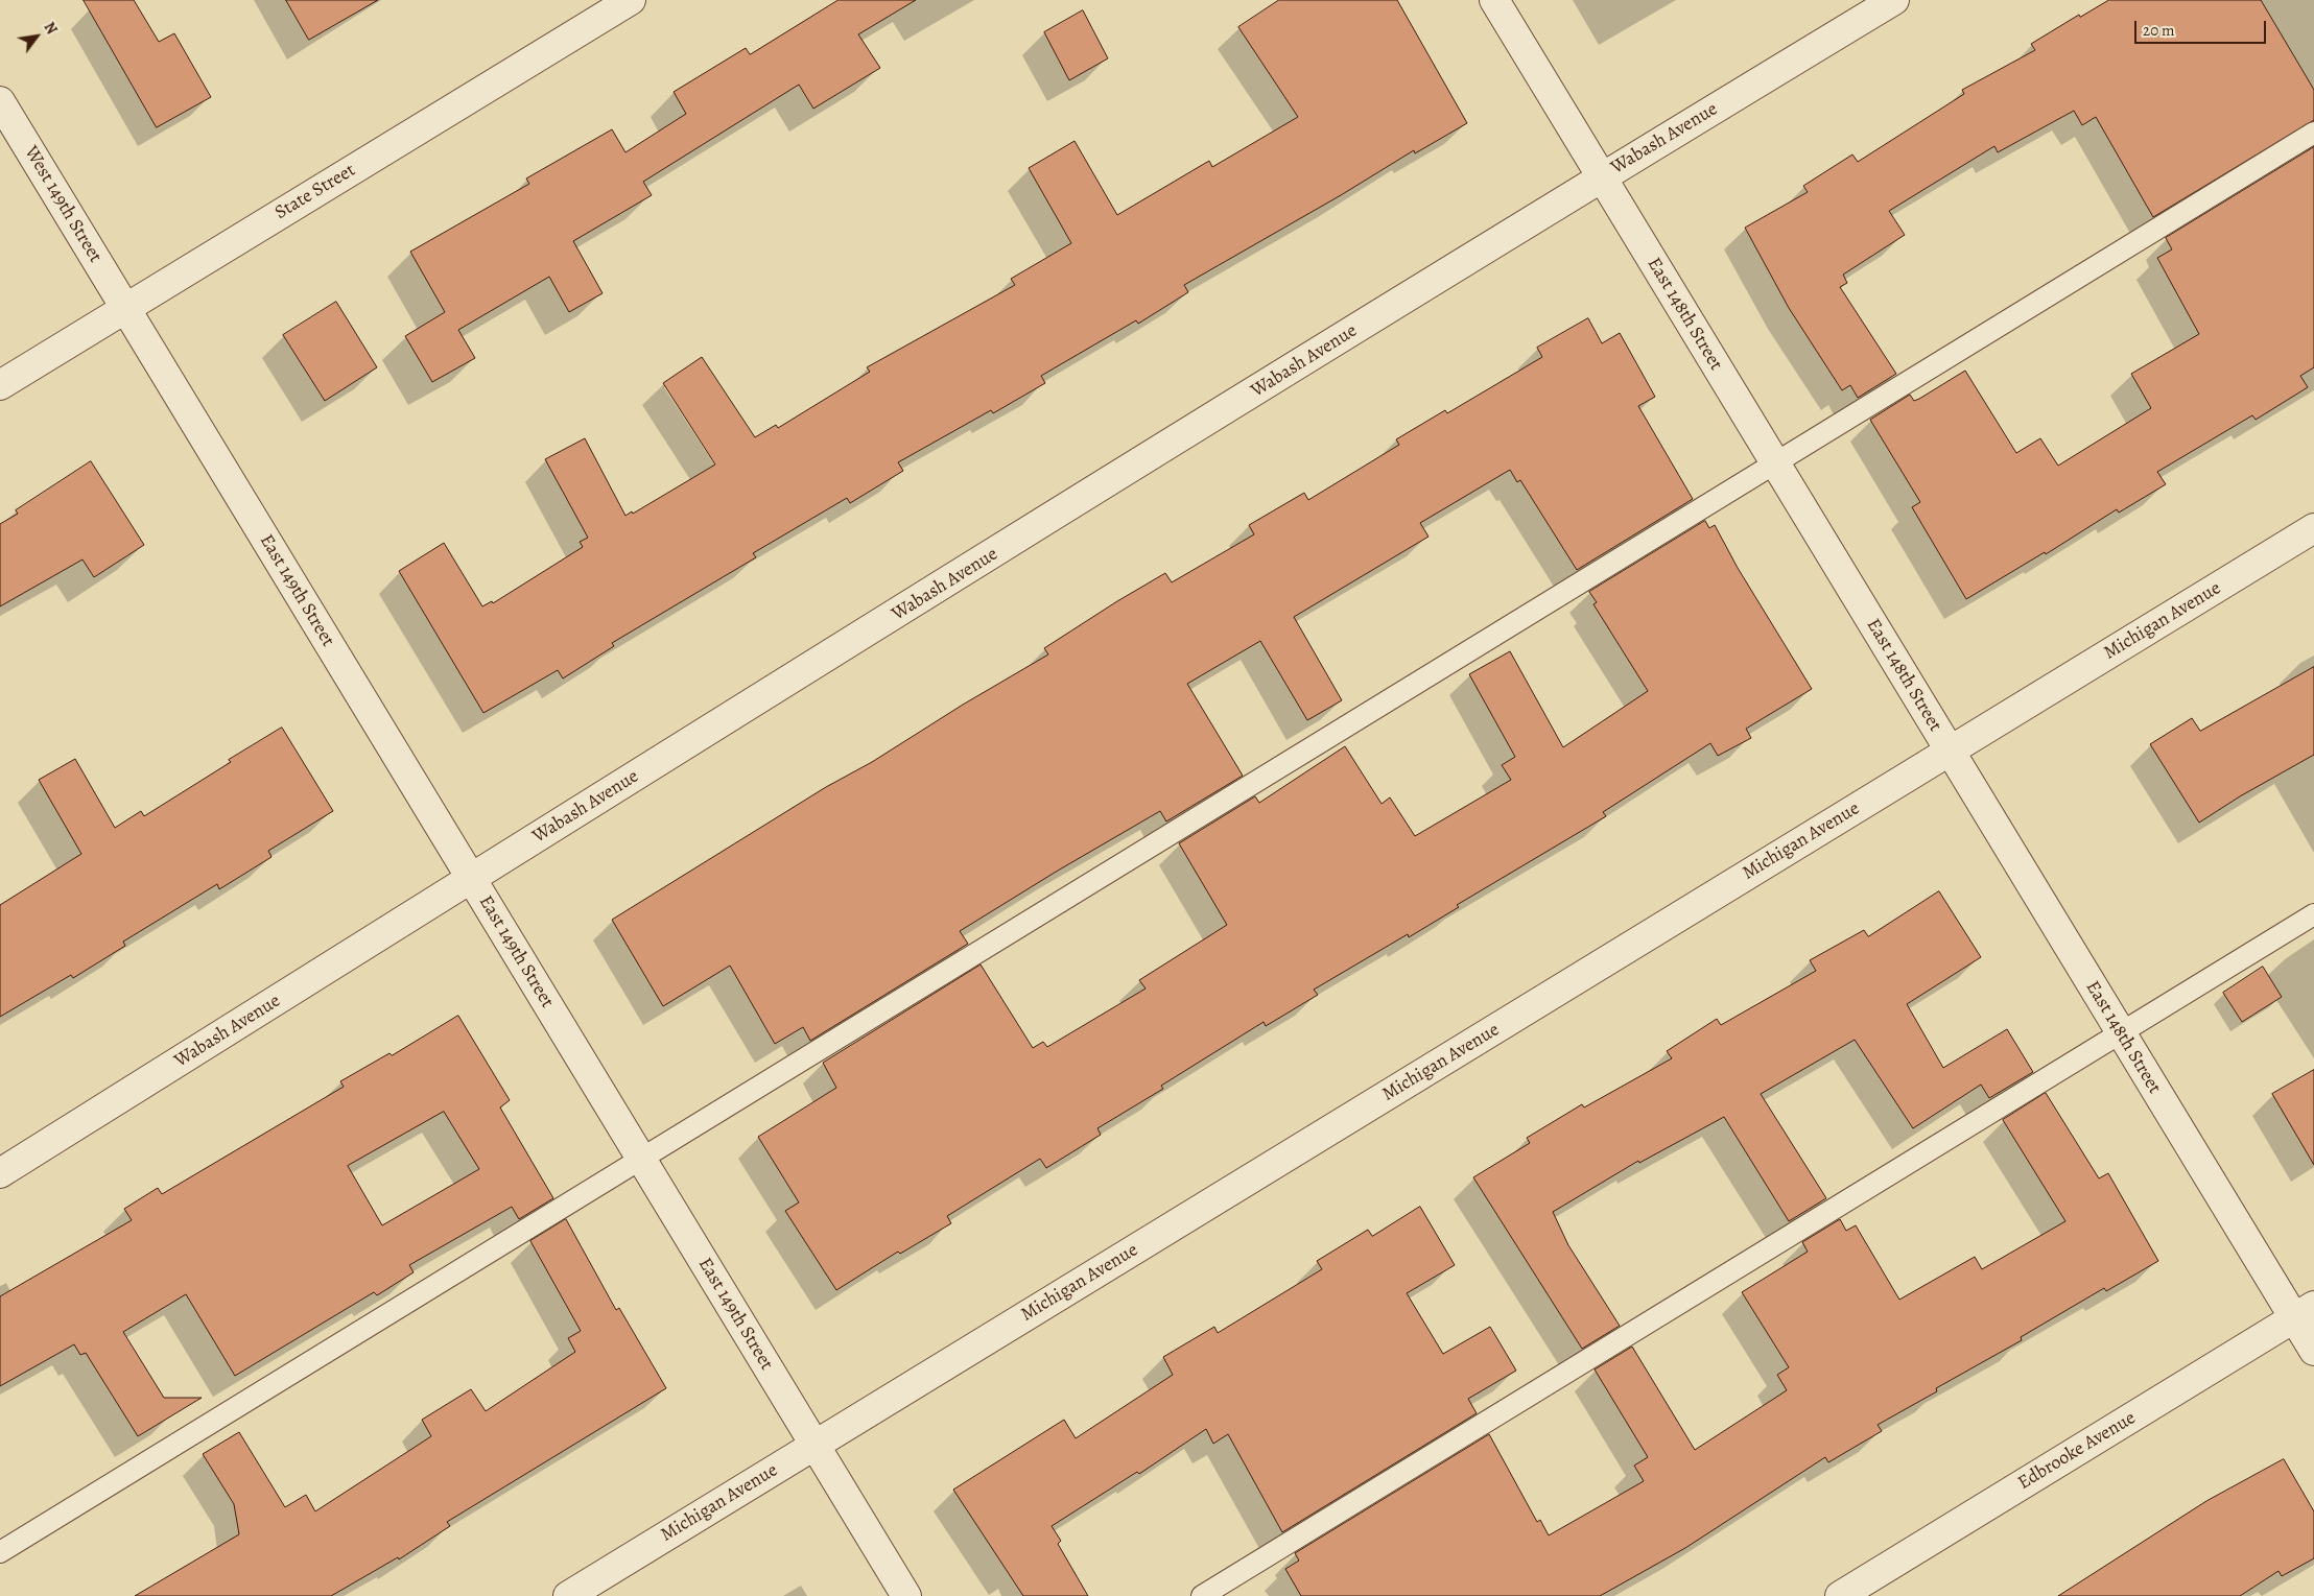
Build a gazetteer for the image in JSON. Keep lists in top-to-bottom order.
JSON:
{
  "streets": {
    "street": [
      "Wabash Avenue",
      "State Street",
      "West 149th Street",
      "East 148th Street",
      "East 149th Street",
      "Michigan Avenue",
      "Edbrooke Avenue"
    ]
  },
  "crossings": [
    ["Wabash Avenue", "East 148th Street"],
    ["Wabash Avenue", "East 149th Street"],
    ["State Street", "West 149th Street"],
    ["State Street", "East 149th Street"],
    ["West 149th Street", "East 149th Street"],
    ["East 148th Street", "Michigan Avenue"],
    ["East 148th Street", "Edbrooke Avenue"],
    ["East 149th Street", "Michigan Avenue"]
  ],
  "scale_bar": "20 m",
  "north": "top right"
}
